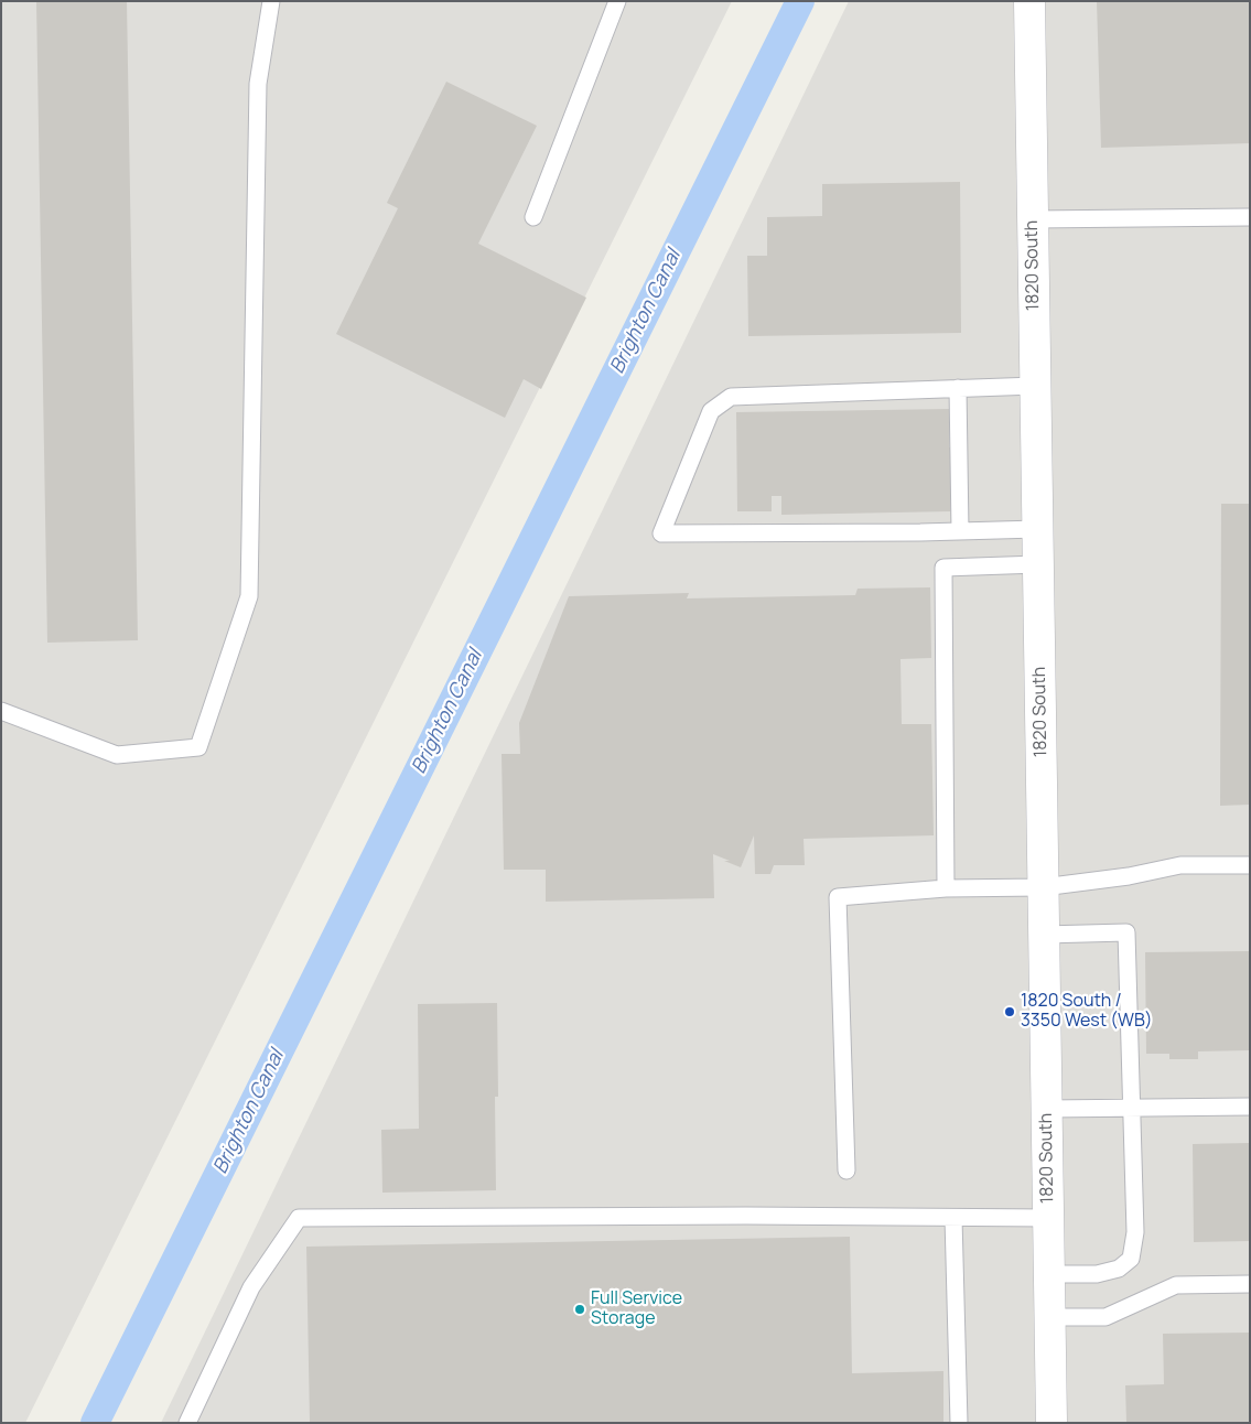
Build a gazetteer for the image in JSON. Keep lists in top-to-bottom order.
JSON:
{
  "streets": {
    "street": ["1820 South"]
  },
  "water": ["Brighton Canal"],
  "places": ["1820 South / 3350 West (WB)", "Full Service Storage"]
}
